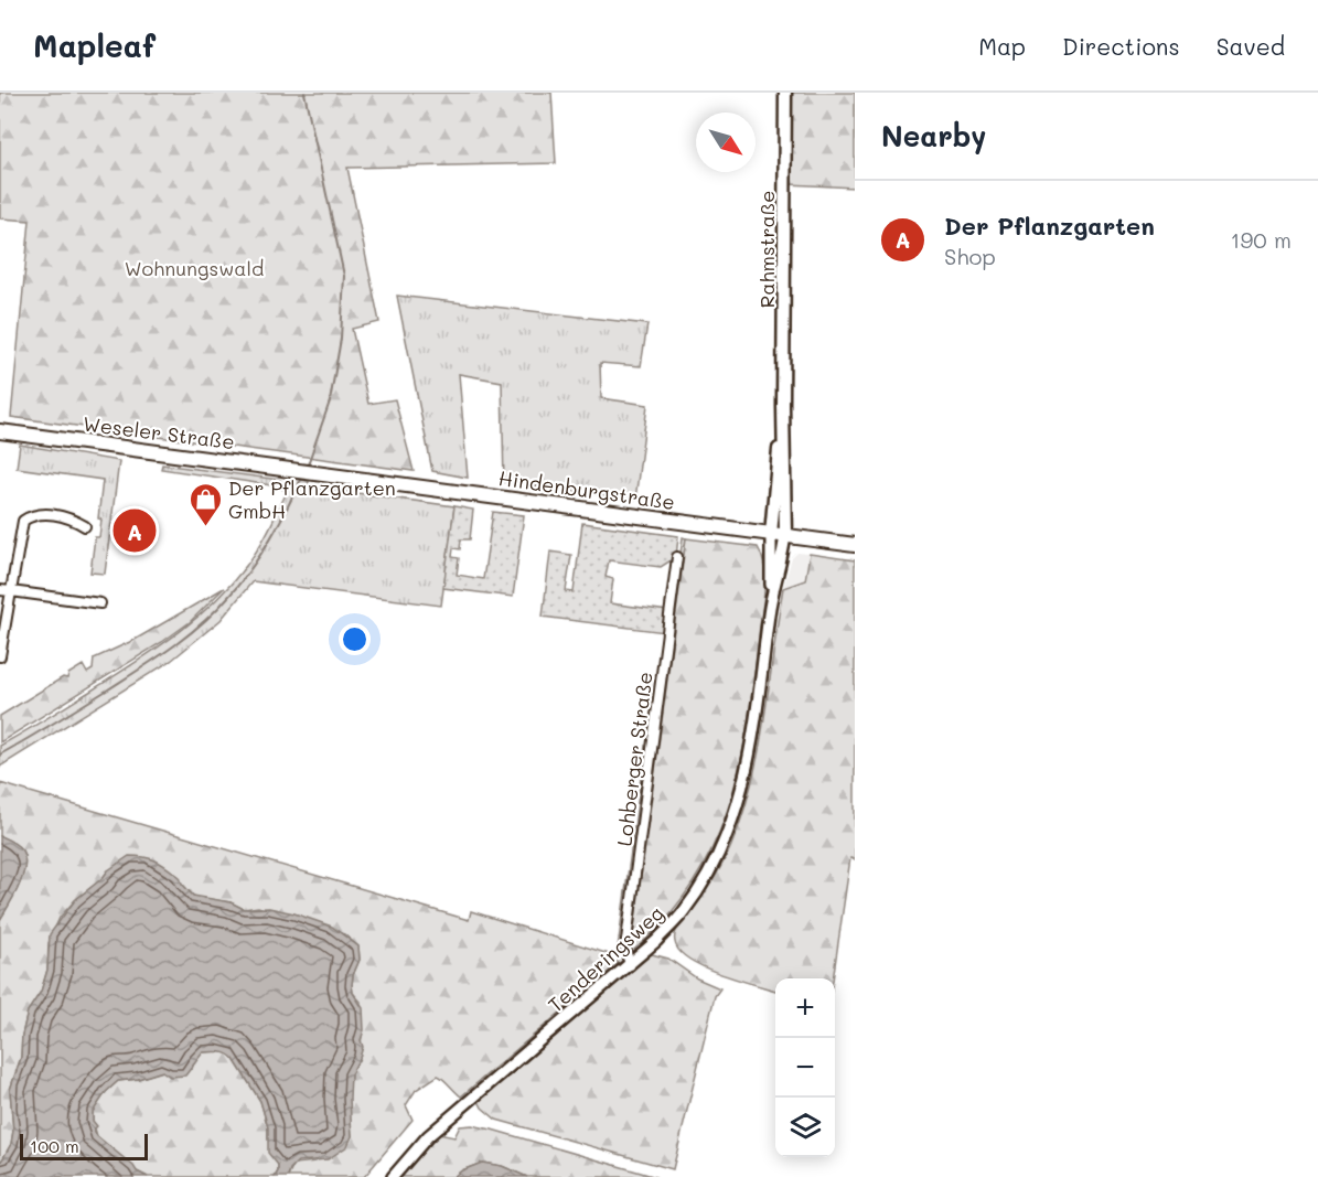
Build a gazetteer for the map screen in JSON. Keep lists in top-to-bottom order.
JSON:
{
  "streets": {
    "main road": ["Rahmstraße", "Weseler Straße", "Hindenburgstraße"],
    "street": ["Lohberger Straße", "Tenderingsweg"]
  },
  "crossings": [
    ["Rahmstraße", "Hindenburgstraße"],
    ["Rahmstraße", "Tenderingsweg"],
    ["Weseler Straße", "Hindenburgstraße"],
    ["Hindenburgstraße", "Tenderingsweg"],
    ["Lohberger Straße", "Tenderingsweg"]
  ],
  "parks": ["Wohnungswald"],
  "places": {
    "shop": ["Der Pflanzgarten GmbH"]
  },
  "scale_bar": "100 m",
  "north": "bottom right",
  "page": {
    "header": "Mapleaf",
    "nav": ["Map", "Directions", "Saved"],
    "heading": "Nearby",
    "list": [
      {
        "mark": "A",
        "name": "Der Pflanzgarten",
        "note": "Shop",
        "value": "190 m"
      }
    ],
    "pins": "A",
    "map_buttons": ["+", "−"],
    "scale": "100 m"
  }
}
